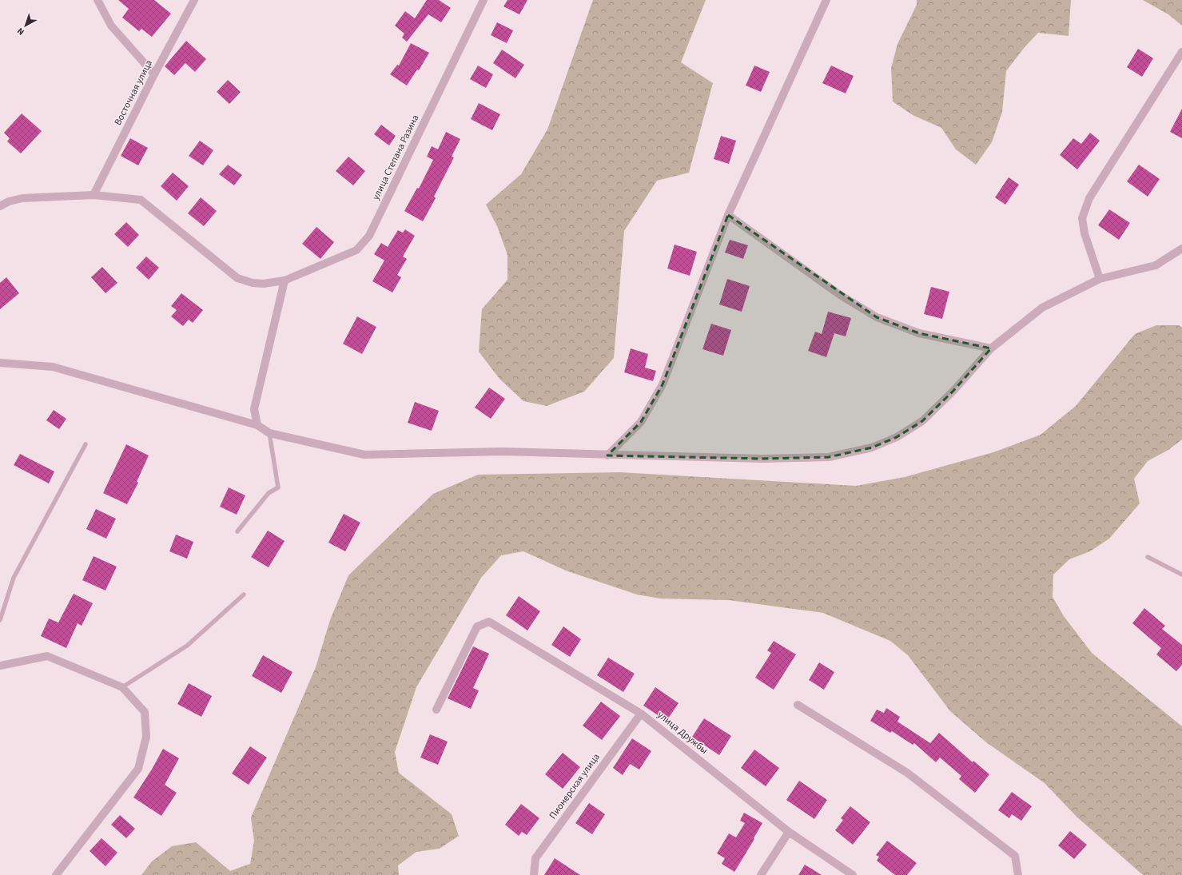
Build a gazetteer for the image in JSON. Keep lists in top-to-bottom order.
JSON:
{
  "streets": {
    "street": [
      "Восточная улица",
      "улица Степана Разина",
      "улица Дружбы",
      "Пионерская улица"
    ]
  },
  "crossings": [
    ["Восточная улица", "улица Степана Разина"],
    ["улица Дружбы", "Пионерская улица"]
  ],
  "north": "bottom left"
}
